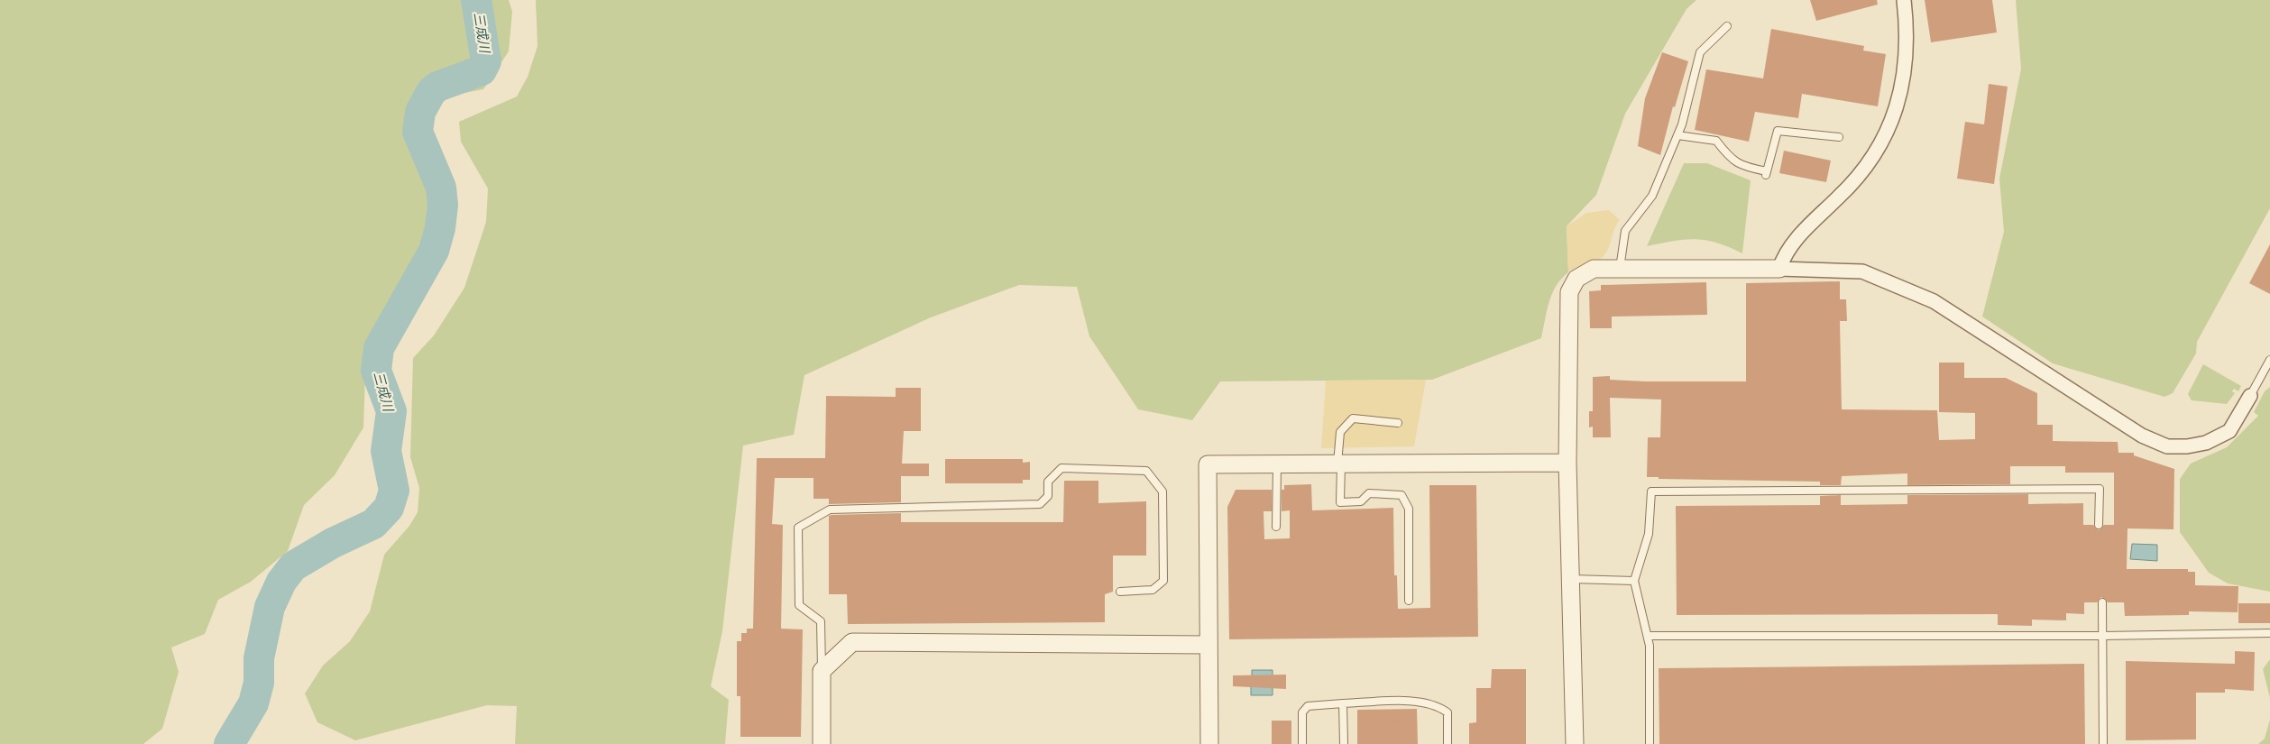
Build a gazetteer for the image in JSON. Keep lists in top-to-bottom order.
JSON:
{
  "water": ["三成川"]
}
